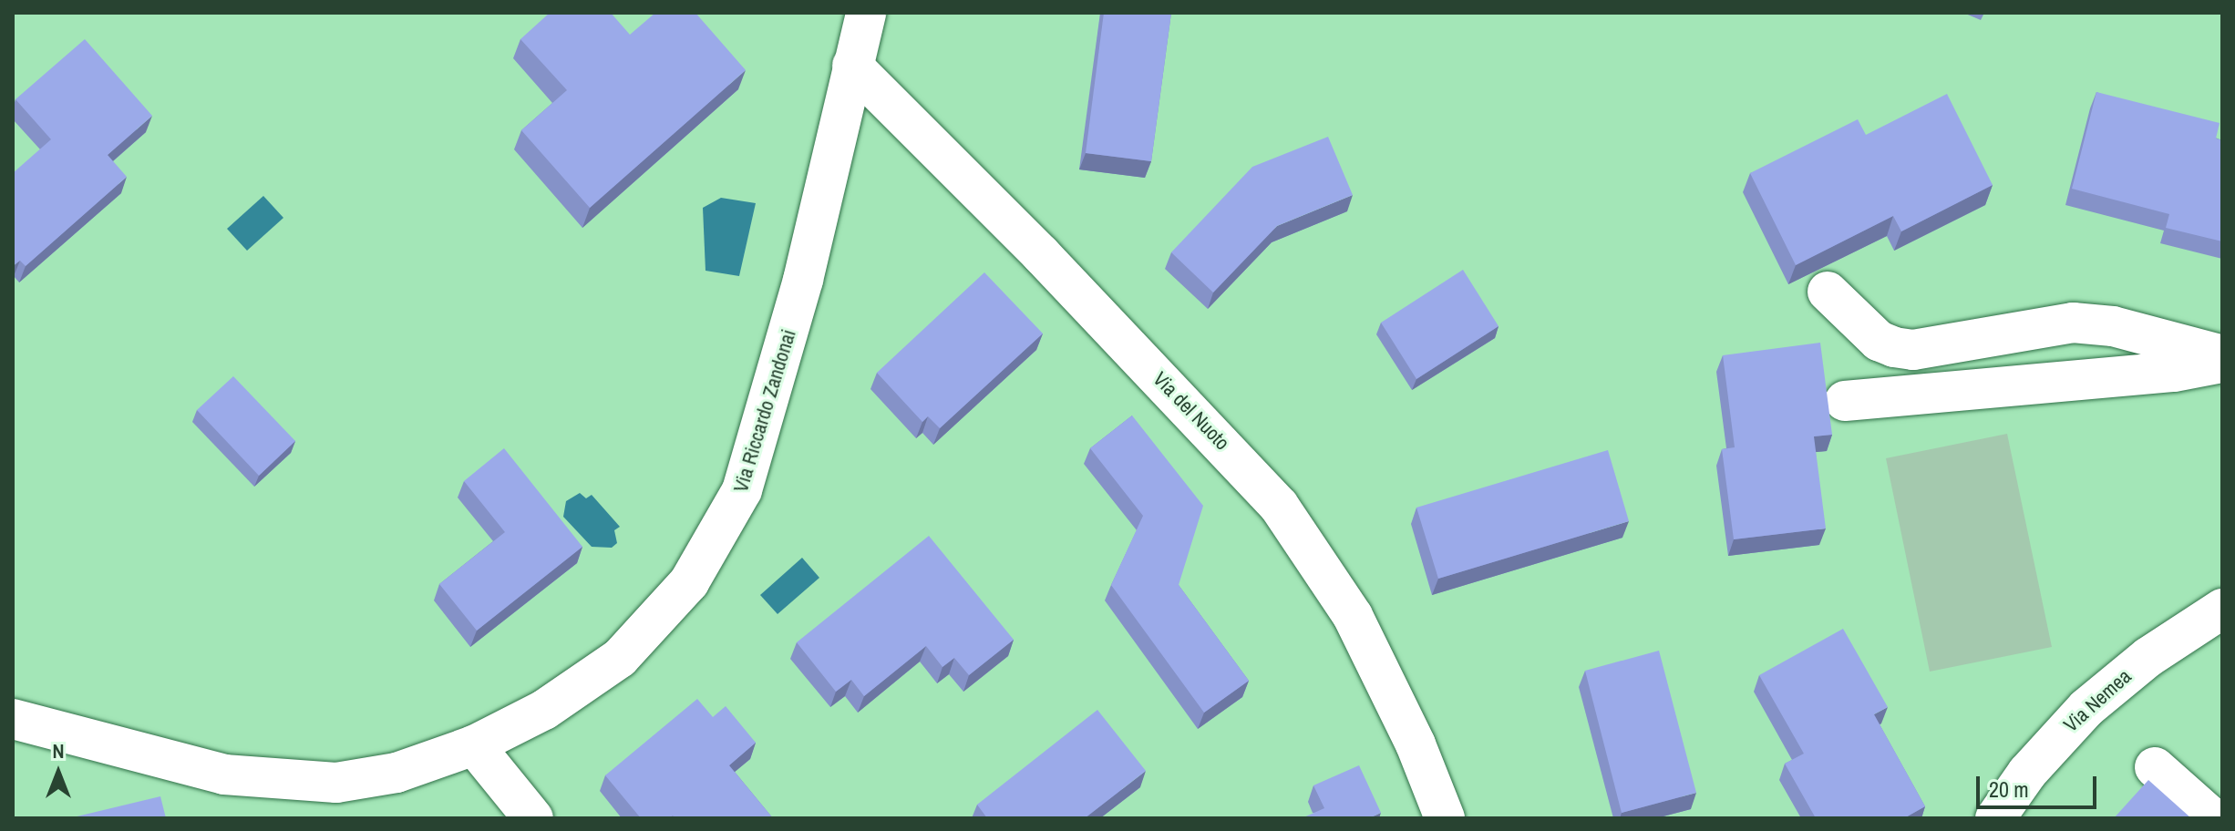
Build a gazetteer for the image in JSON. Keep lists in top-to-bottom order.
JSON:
{
  "streets": {
    "street": ["Via Riccardo Zandonai", "Via del Nuoto", "Via Nemea"]
  },
  "crossings": [
    ["Via Riccardo Zandonai", "Via del Nuoto"]
  ],
  "scale_bar": "20 m",
  "north": "top"
}
